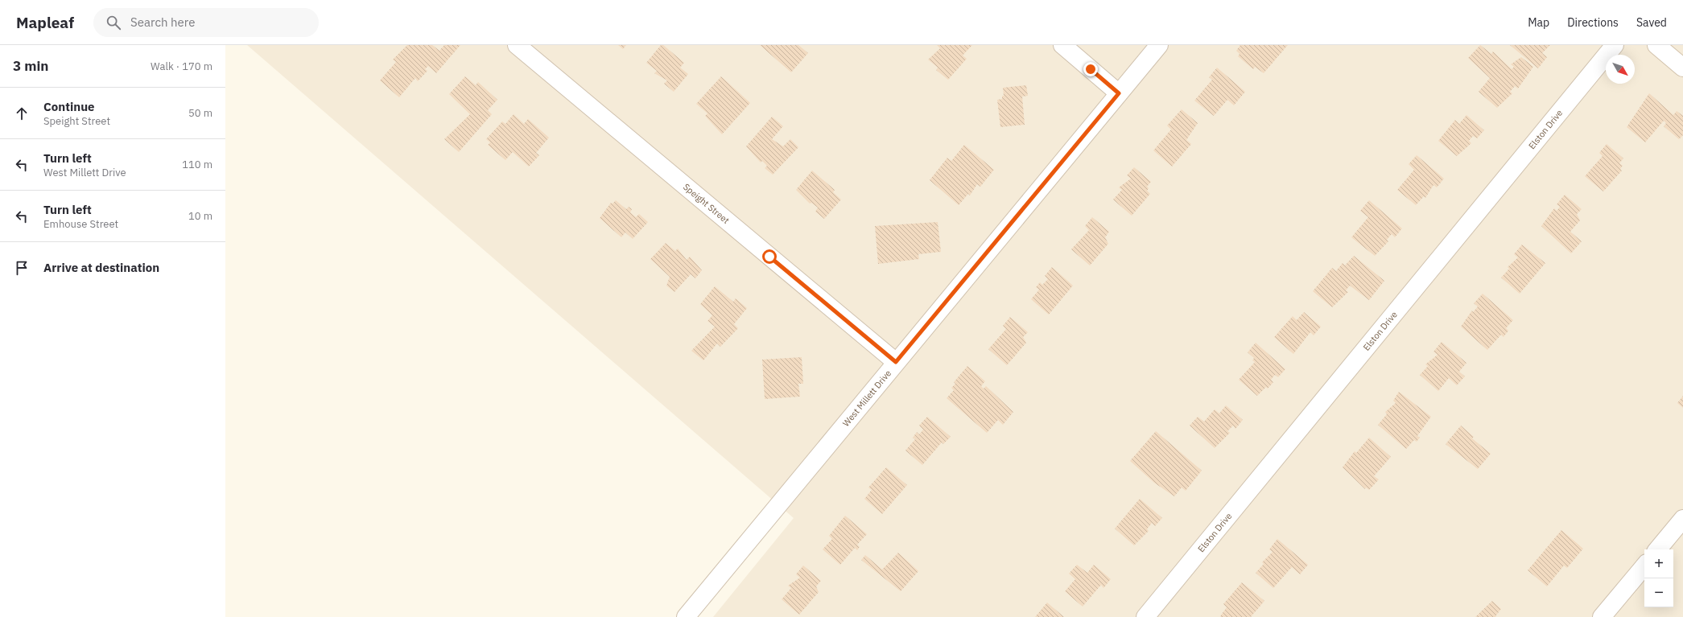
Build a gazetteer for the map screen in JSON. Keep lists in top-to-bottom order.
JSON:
{
  "streets": {
    "street": ["Elston Drive", "Speight Street", "West Millett Drive"]
  },
  "crossings": [
    ["Speight Street", "West Millett Drive"]
  ],
  "north": "bottom right",
  "page": {
    "header": "Mapleaf",
    "search": "Search here",
    "nav": ["Map", "Directions", "Saved"],
    "heading": ["3 min", "Walk · 170 m"],
    "list": [
      ["Continue", "Speight Street", "50 m"],
      ["Turn left", "West Millett Drive", "110 m"],
      ["Turn left", "Emhouse Street", "10 m"],
      "Arrive at destination"
    ],
    "map_buttons": ["+", "−"]
  }
}
